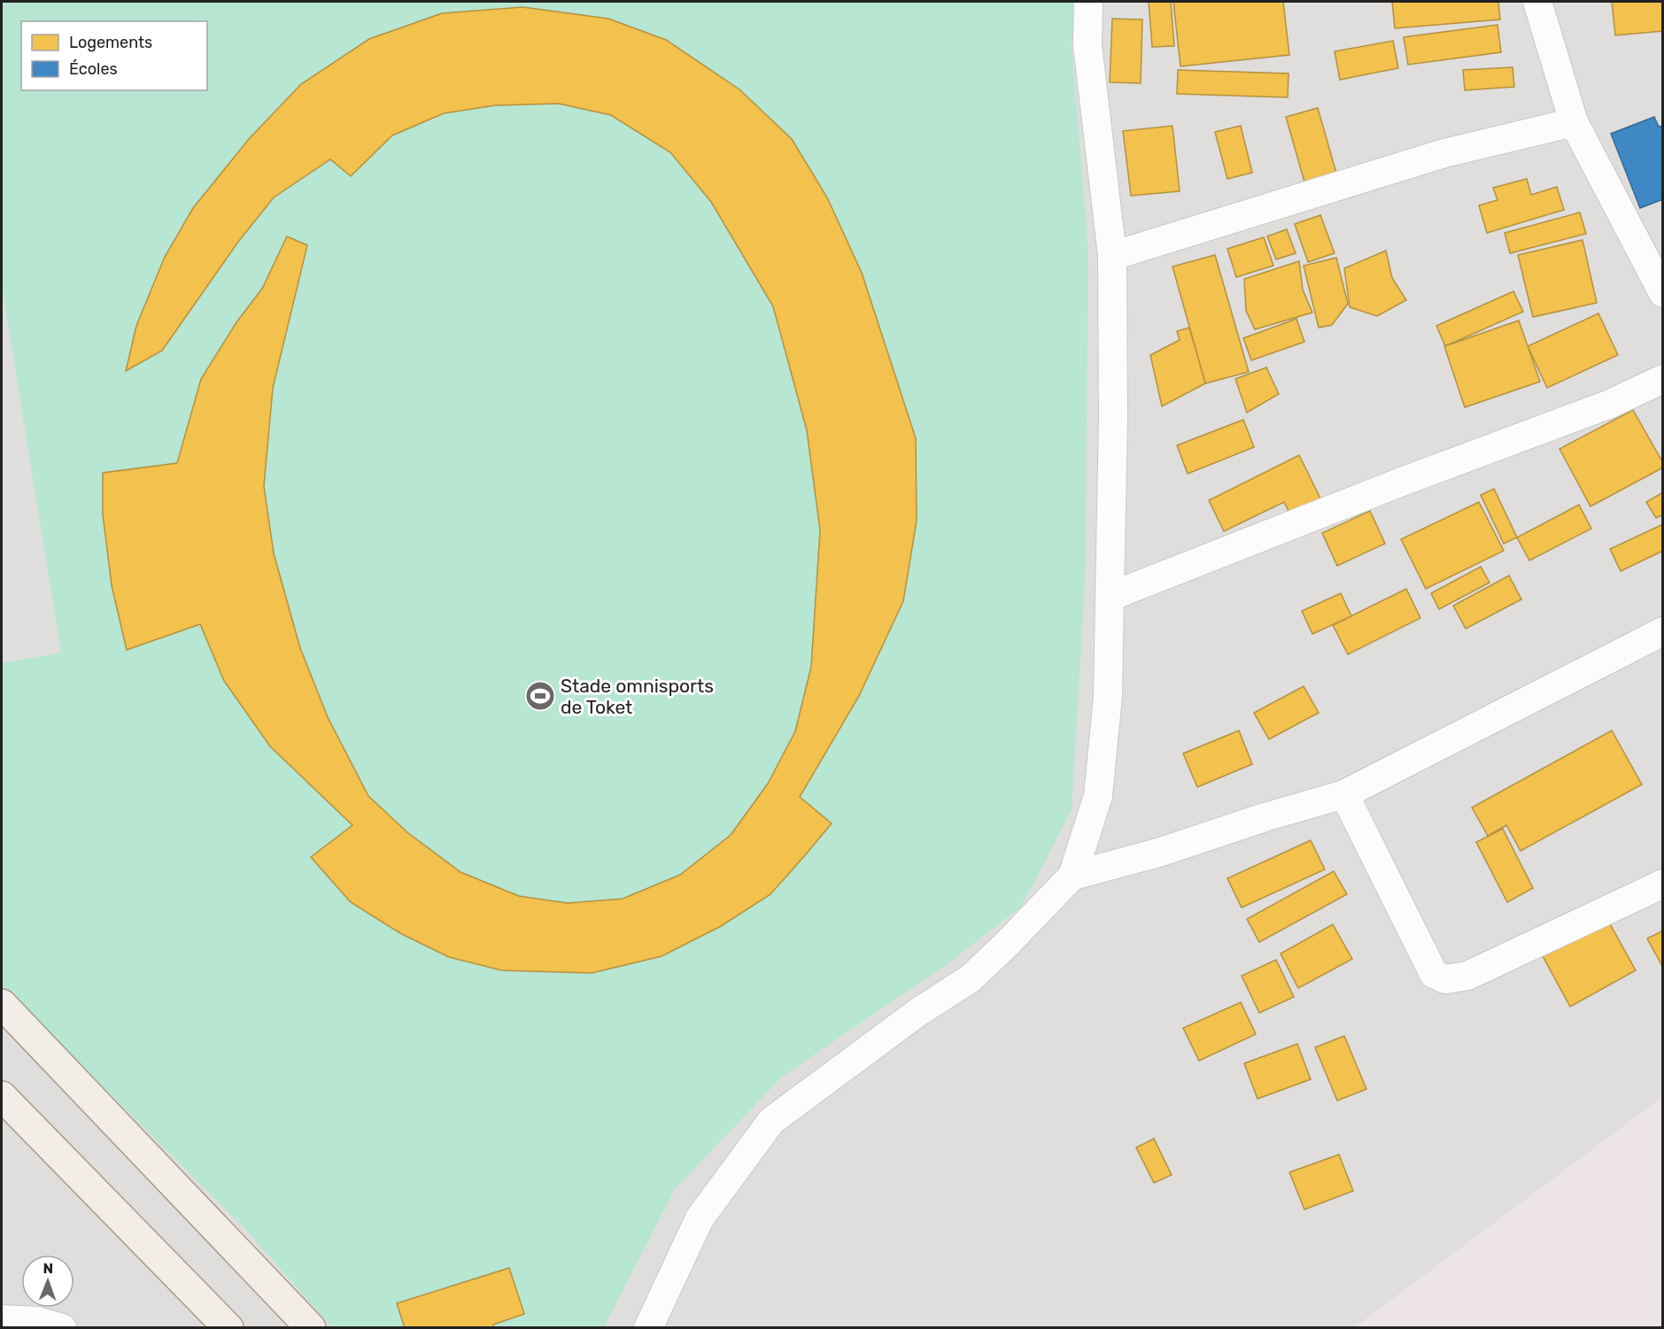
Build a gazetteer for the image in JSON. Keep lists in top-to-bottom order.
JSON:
{
  "places": {
    "sports": ["Stade omnisports de Toket"]
  },
  "legend": ["Logements", "Écoles"],
  "north": "top"
}
